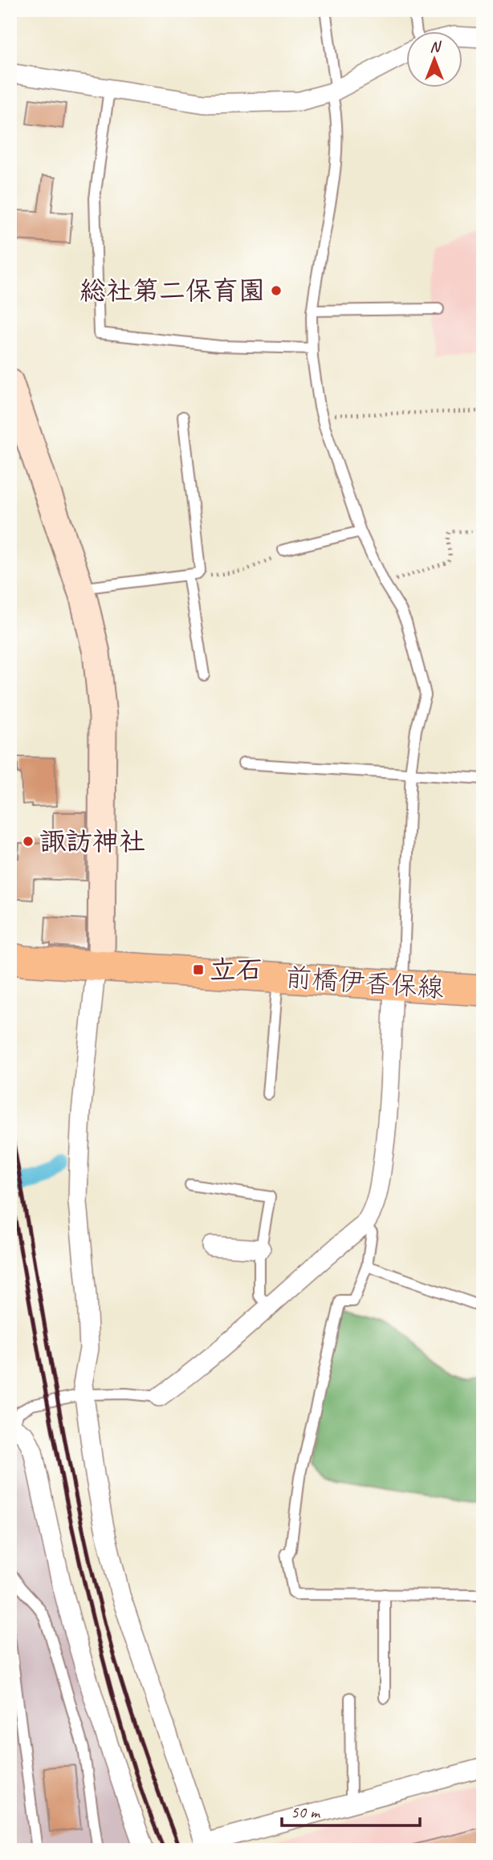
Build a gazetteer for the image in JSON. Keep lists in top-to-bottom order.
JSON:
{
  "streets": {
    "main road": ["前橋伊香保線"]
  },
  "places": {
    "other": ["総社第二保育園", "諏訪神社"],
    "transit": ["立石"]
  },
  "scale_bar": "50 m",
  "north": "top"
}
